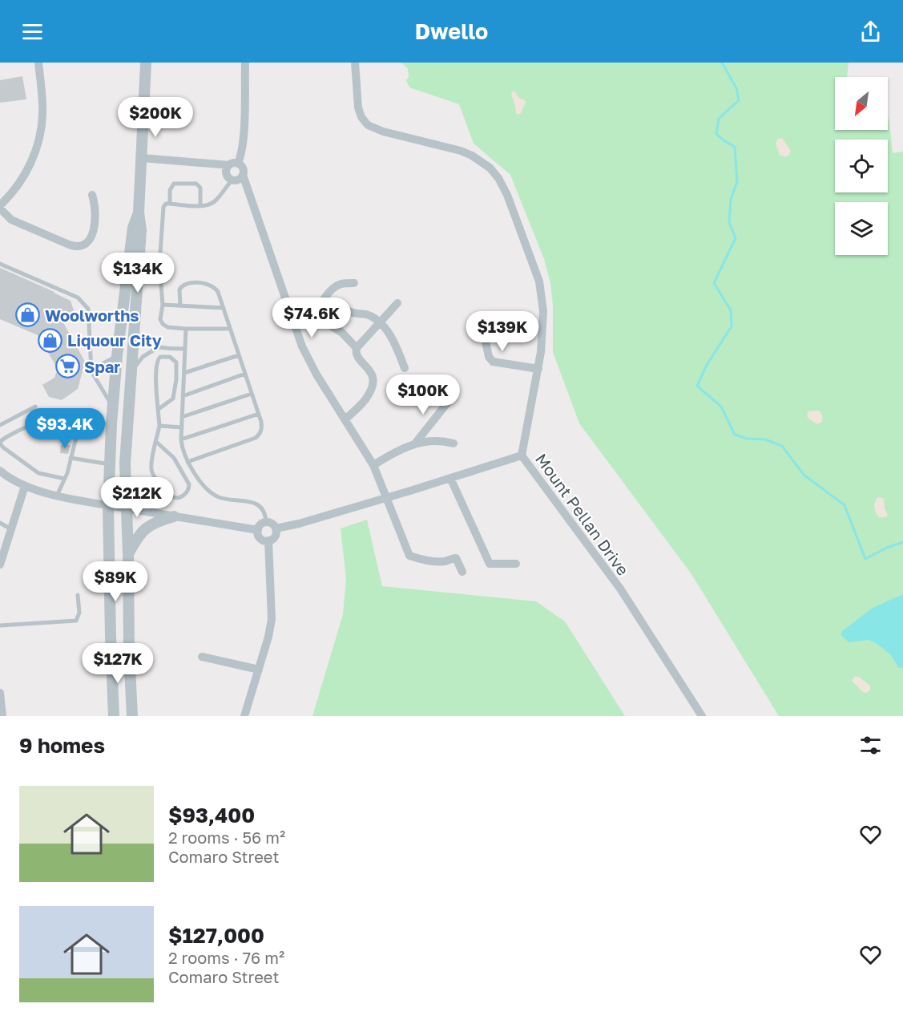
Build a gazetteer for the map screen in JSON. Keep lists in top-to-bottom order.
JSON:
{
  "streets": {
    "street": ["Mount Pellan Drive"]
  },
  "places": {
    "shop": ["Woolworths", "Liquour City"],
    "supermarket": ["Spar"]
  },
  "north": "bottom left",
  "page": {
    "header": "Dwello",
    "price": [
      "$200K",
      "$134K",
      "$74.6K",
      "$139K",
      "$100K",
      "$93.4K",
      "$212K",
      "$89K",
      "$127K"
    ],
    "heading": "9 homes",
    "list": [
      {
        "name": "$93,400",
        "note": "2 rooms · 56 m² · Comaro Street"
      },
      {
        "name": "$127,000",
        "note": "2 rooms · 76 m² · Comaro Street"
      }
    ]
  }
}
